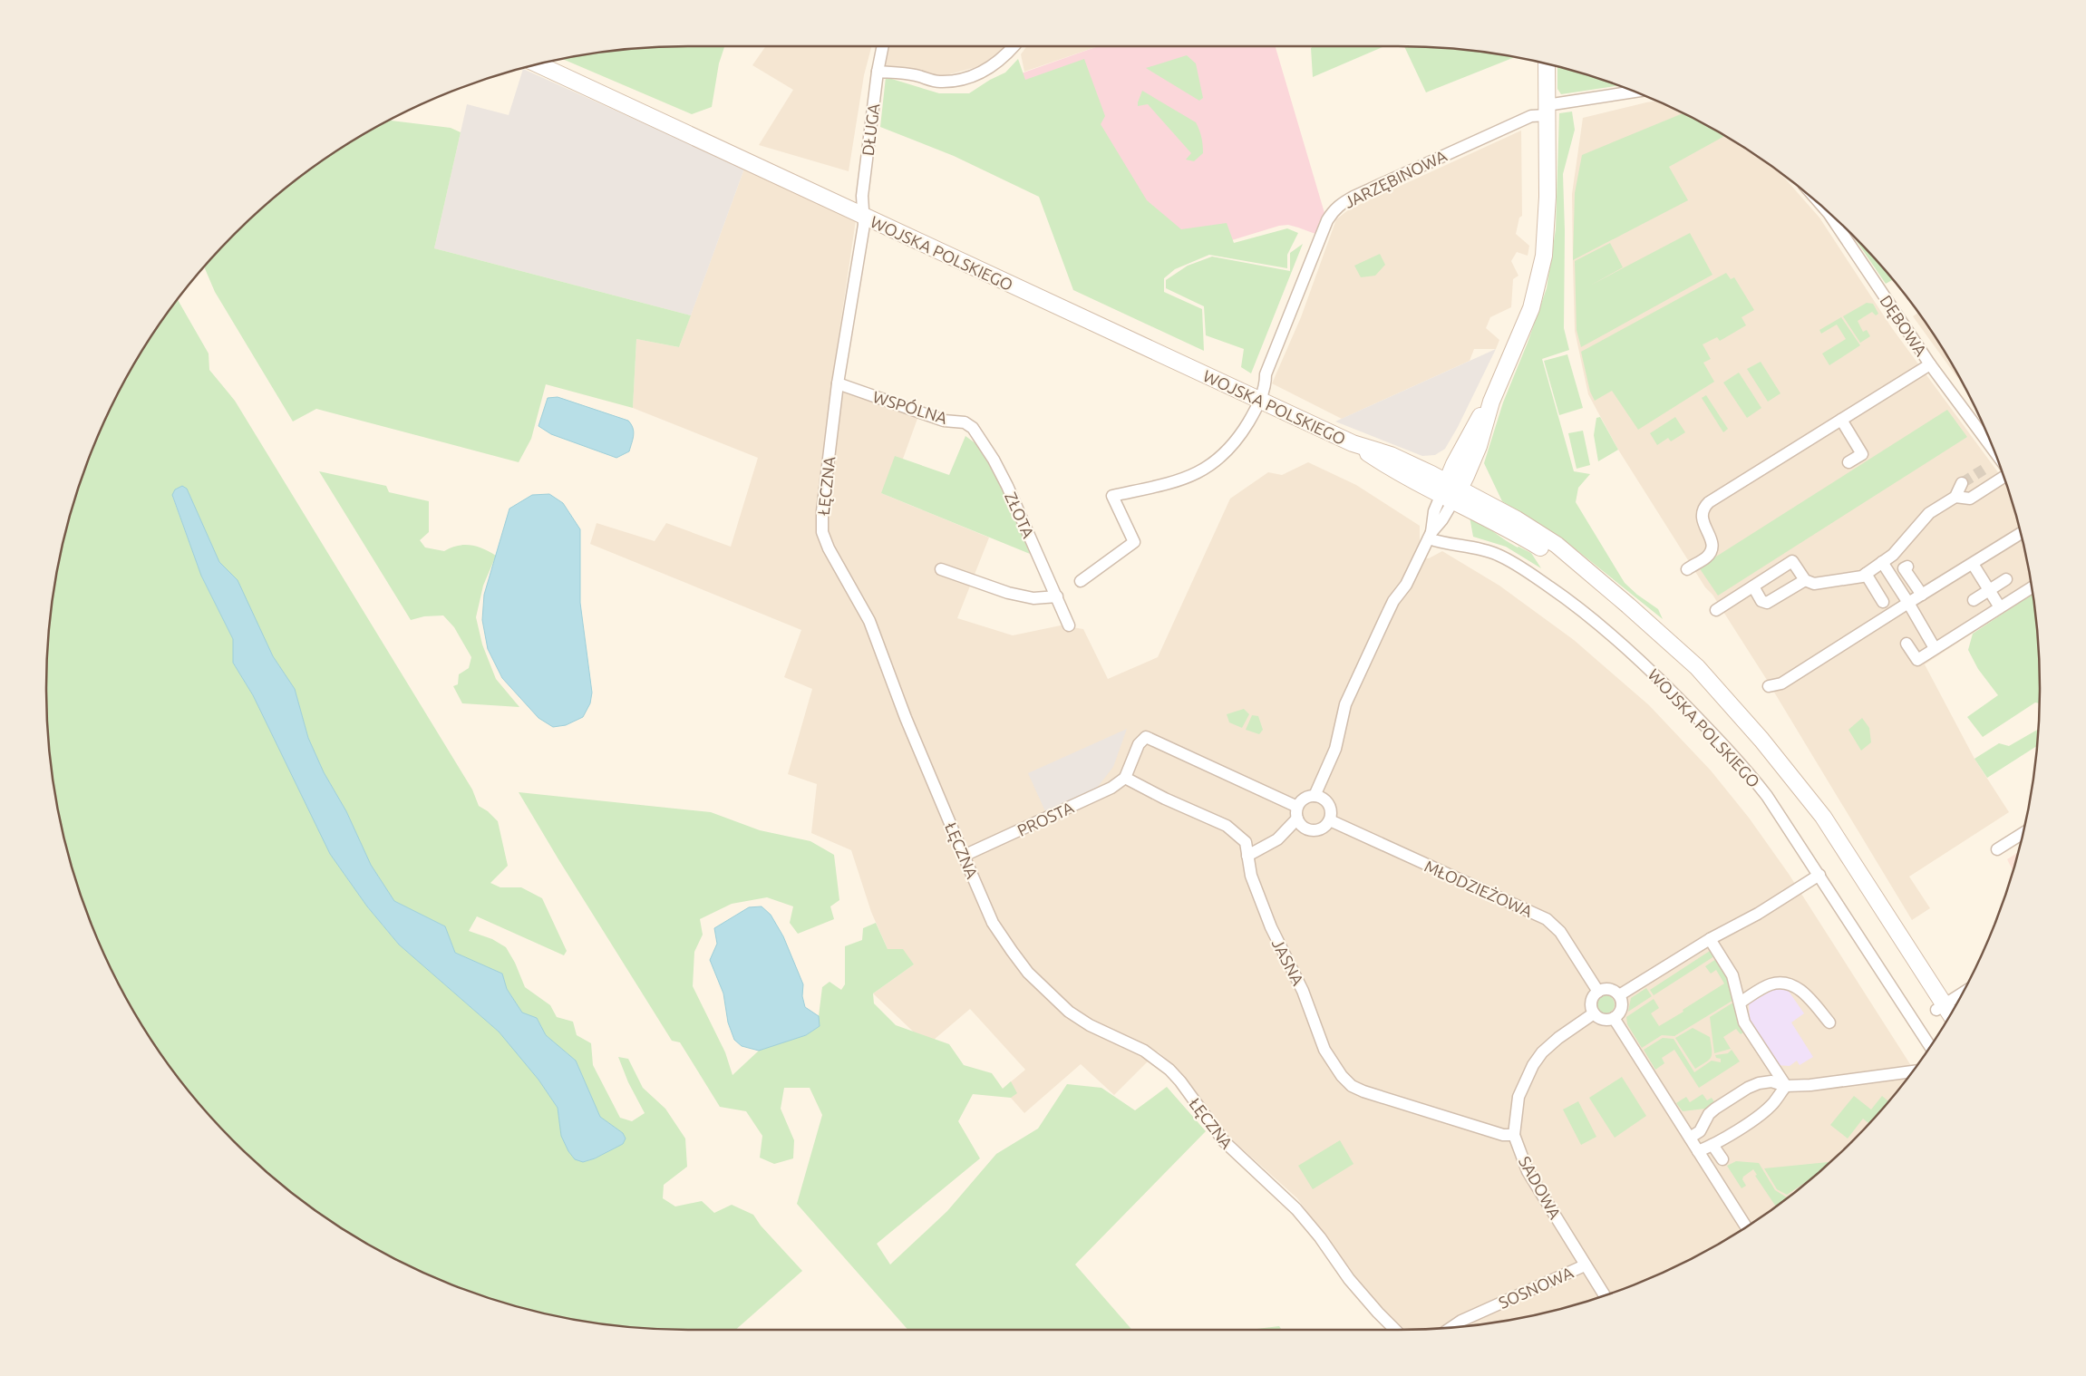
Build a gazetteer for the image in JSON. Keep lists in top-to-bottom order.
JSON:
{
  "streets": {
    "main road": ["WOJSKA POLSKIEGO"],
    "street": [
      "DŁUGA",
      "JARZĘBINOWA",
      "DĘBOWA",
      "WSPÓLNA",
      "ŁĘCZNA",
      "ZŁOTA",
      "PROSTA",
      "MŁODZIEŻOWA",
      "JASNA",
      "SADOWA",
      "SOSNOWA"
    ]
  },
  "crossings": [
    ["DŁUGA", "WOJSKA POLSKIEGO"],
    ["DŁUGA", "ŁĘCZNA"],
    ["JARZĘBINOWA", "WOJSKA POLSKIEGO"],
    ["WOJSKA POLSKIEGO", "ŁĘCZNA"],
    ["WSPÓLNA", "ŁĘCZNA"],
    ["WSPÓLNA", "ZŁOTA"],
    ["ŁĘCZNA", "PROSTA"],
    ["PROSTA", "JASNA"],
    ["MŁODZIEŻOWA", "SADOWA"],
    ["JASNA", "SADOWA"],
    ["SADOWA", "SOSNOWA"]
  ]
}
